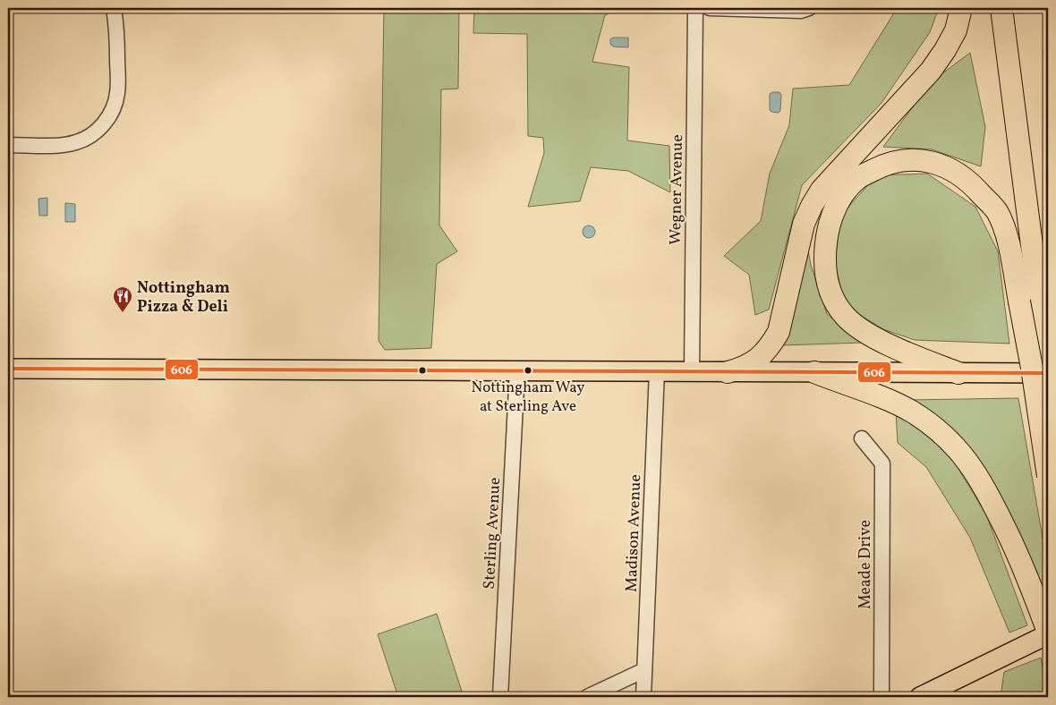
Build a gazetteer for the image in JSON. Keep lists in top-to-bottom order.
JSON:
{
  "streets": {
    "street": [
      "Wegner Avenue",
      "Sterling Avenue",
      "Madison Avenue",
      "Meade Drive"
    ]
  },
  "places": {
    "restaurant": ["Nottingham Pizza & Deli"],
    "other": ["Nottingham Way at Sterling Ave"]
  },
  "lines": ["transit line 606"]
}
